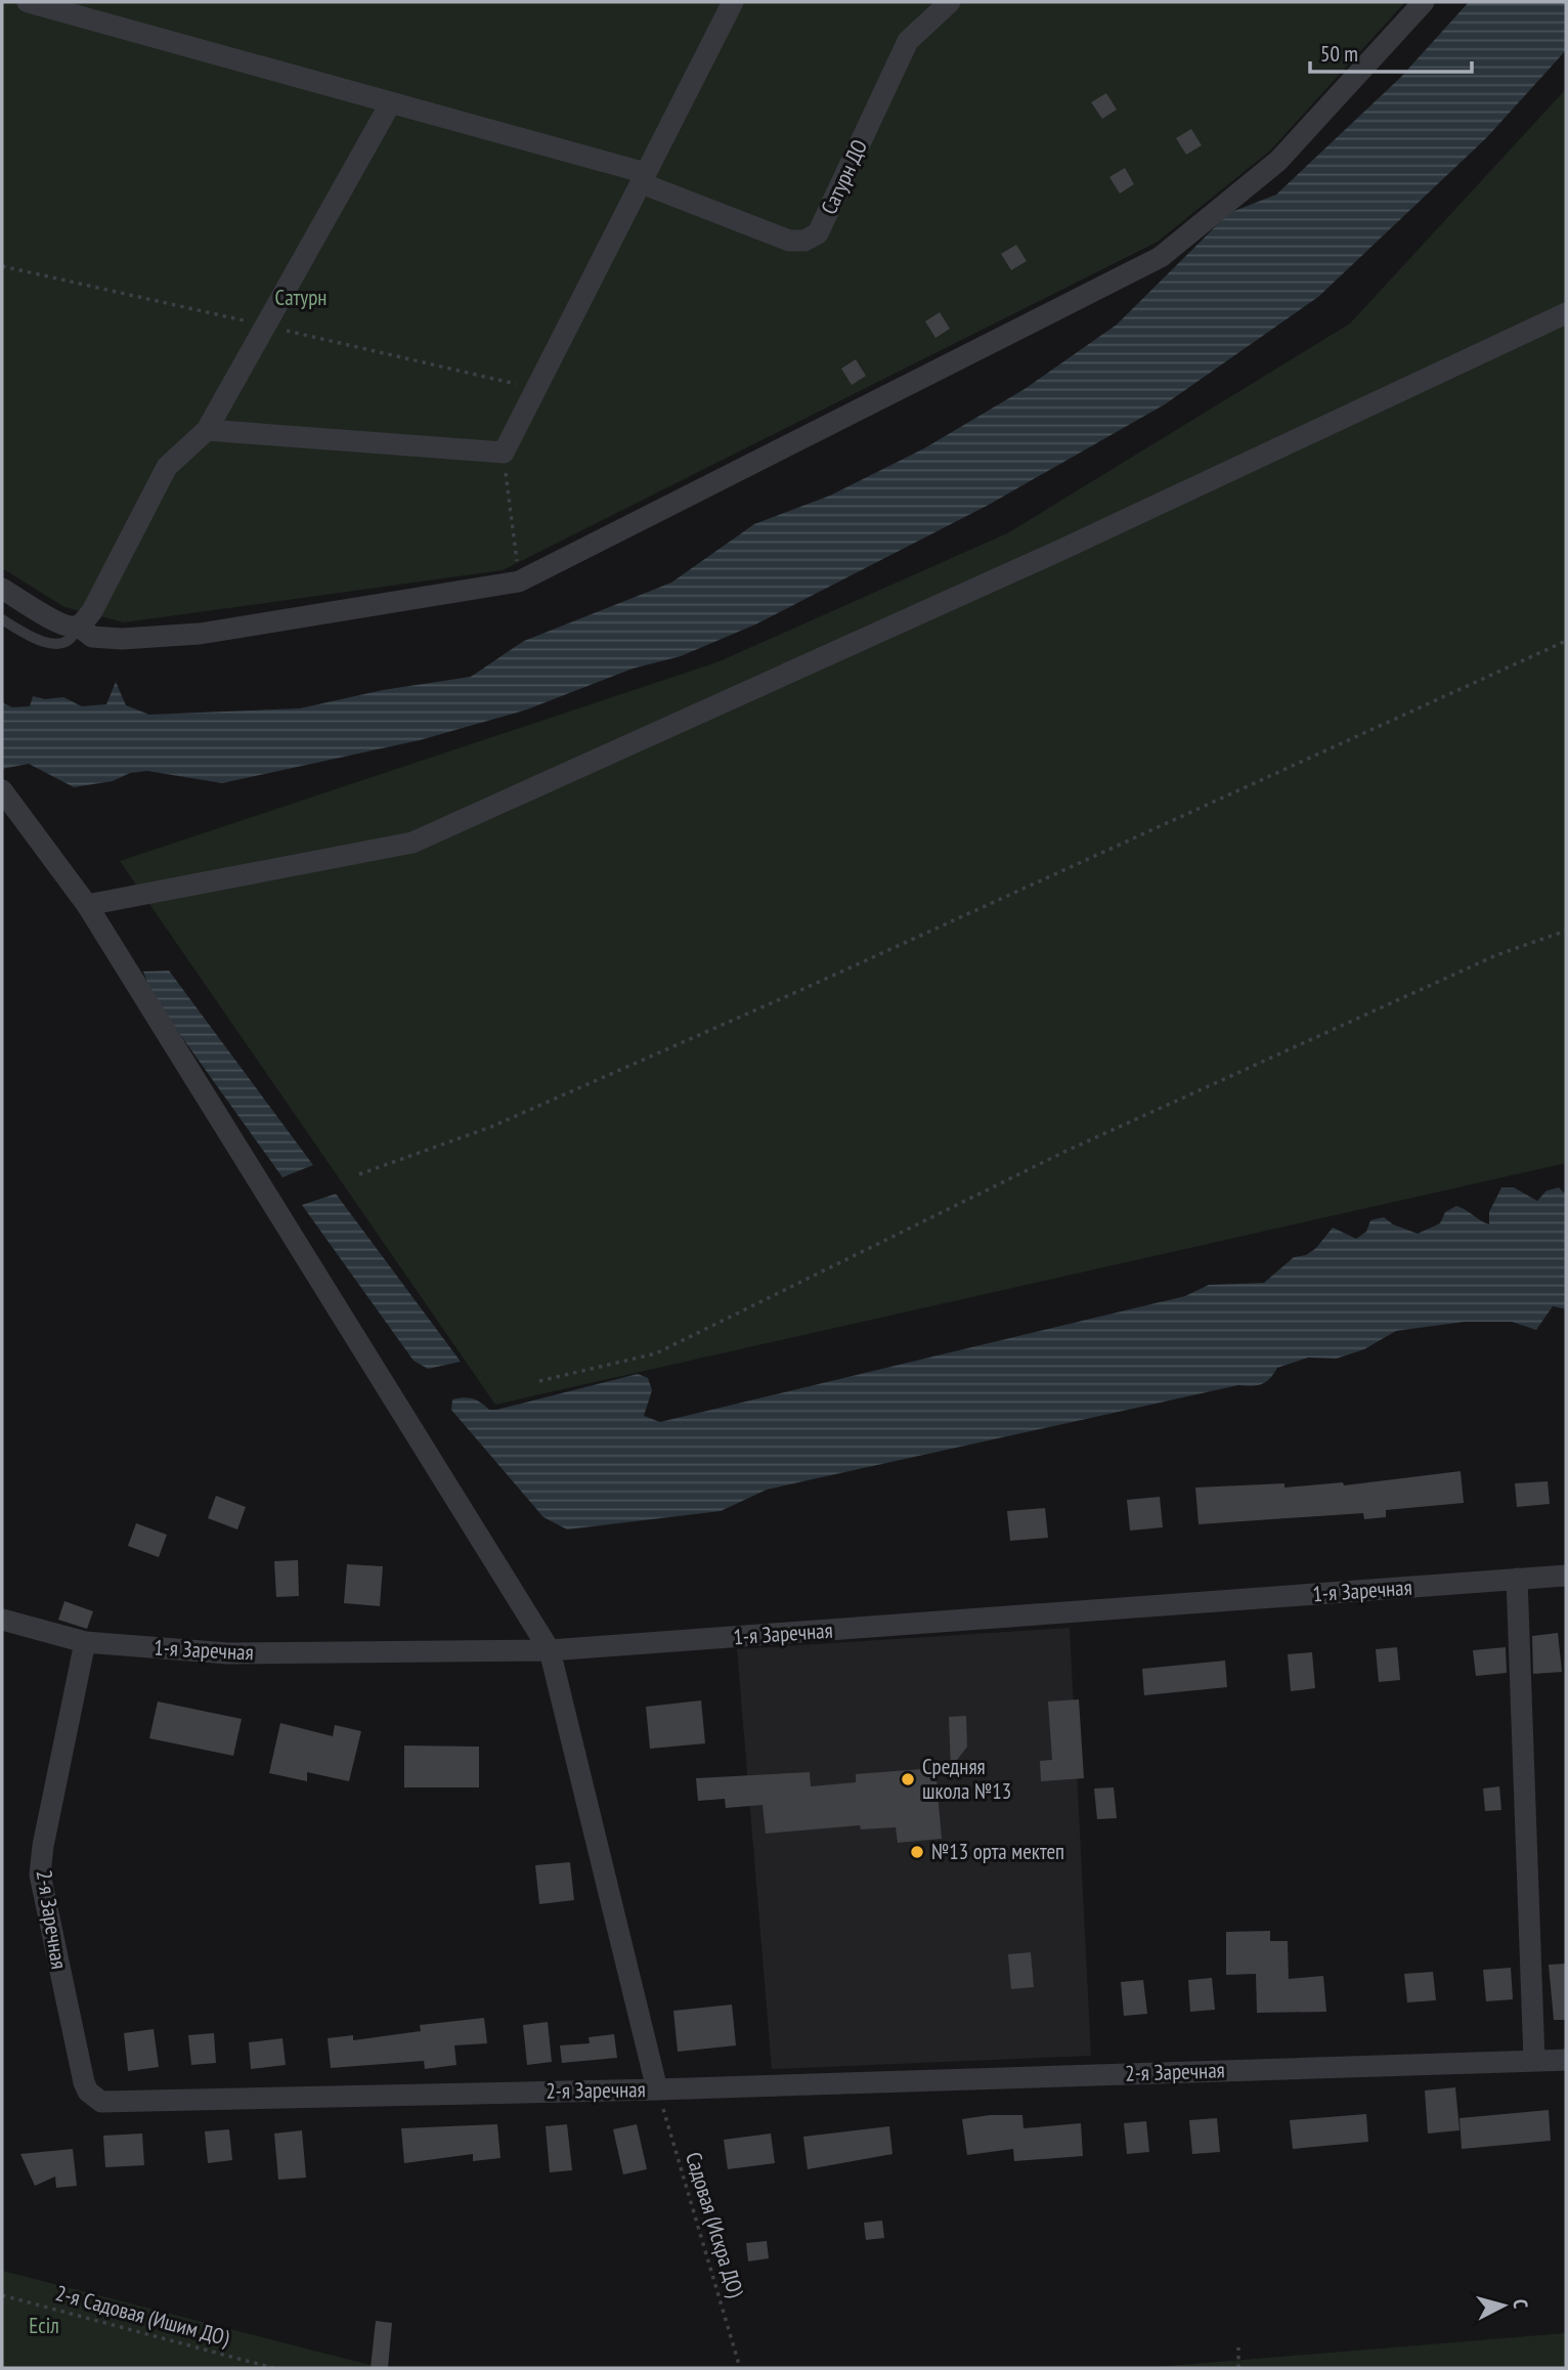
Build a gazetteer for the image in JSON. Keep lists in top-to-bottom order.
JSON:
{
  "streets": {
    "street": ["Сатурн ДО", "1-я Заречная", "2-я Заречная"],
    "path": ["Садовая (Искра ДО)", "2-я Садовая (Ишим ДО)"]
  },
  "crossings": [
    ["1-я Заречная", "2-я Заречная"],
    ["2-я Заречная", "Садовая (Искра ДО)"]
  ],
  "parks": ["Сатурн", "Есіл"],
  "places": ["Средняя школа №13", "№13 орта мектеп"],
  "scale_bar": "50 m",
  "north": "right"
}
